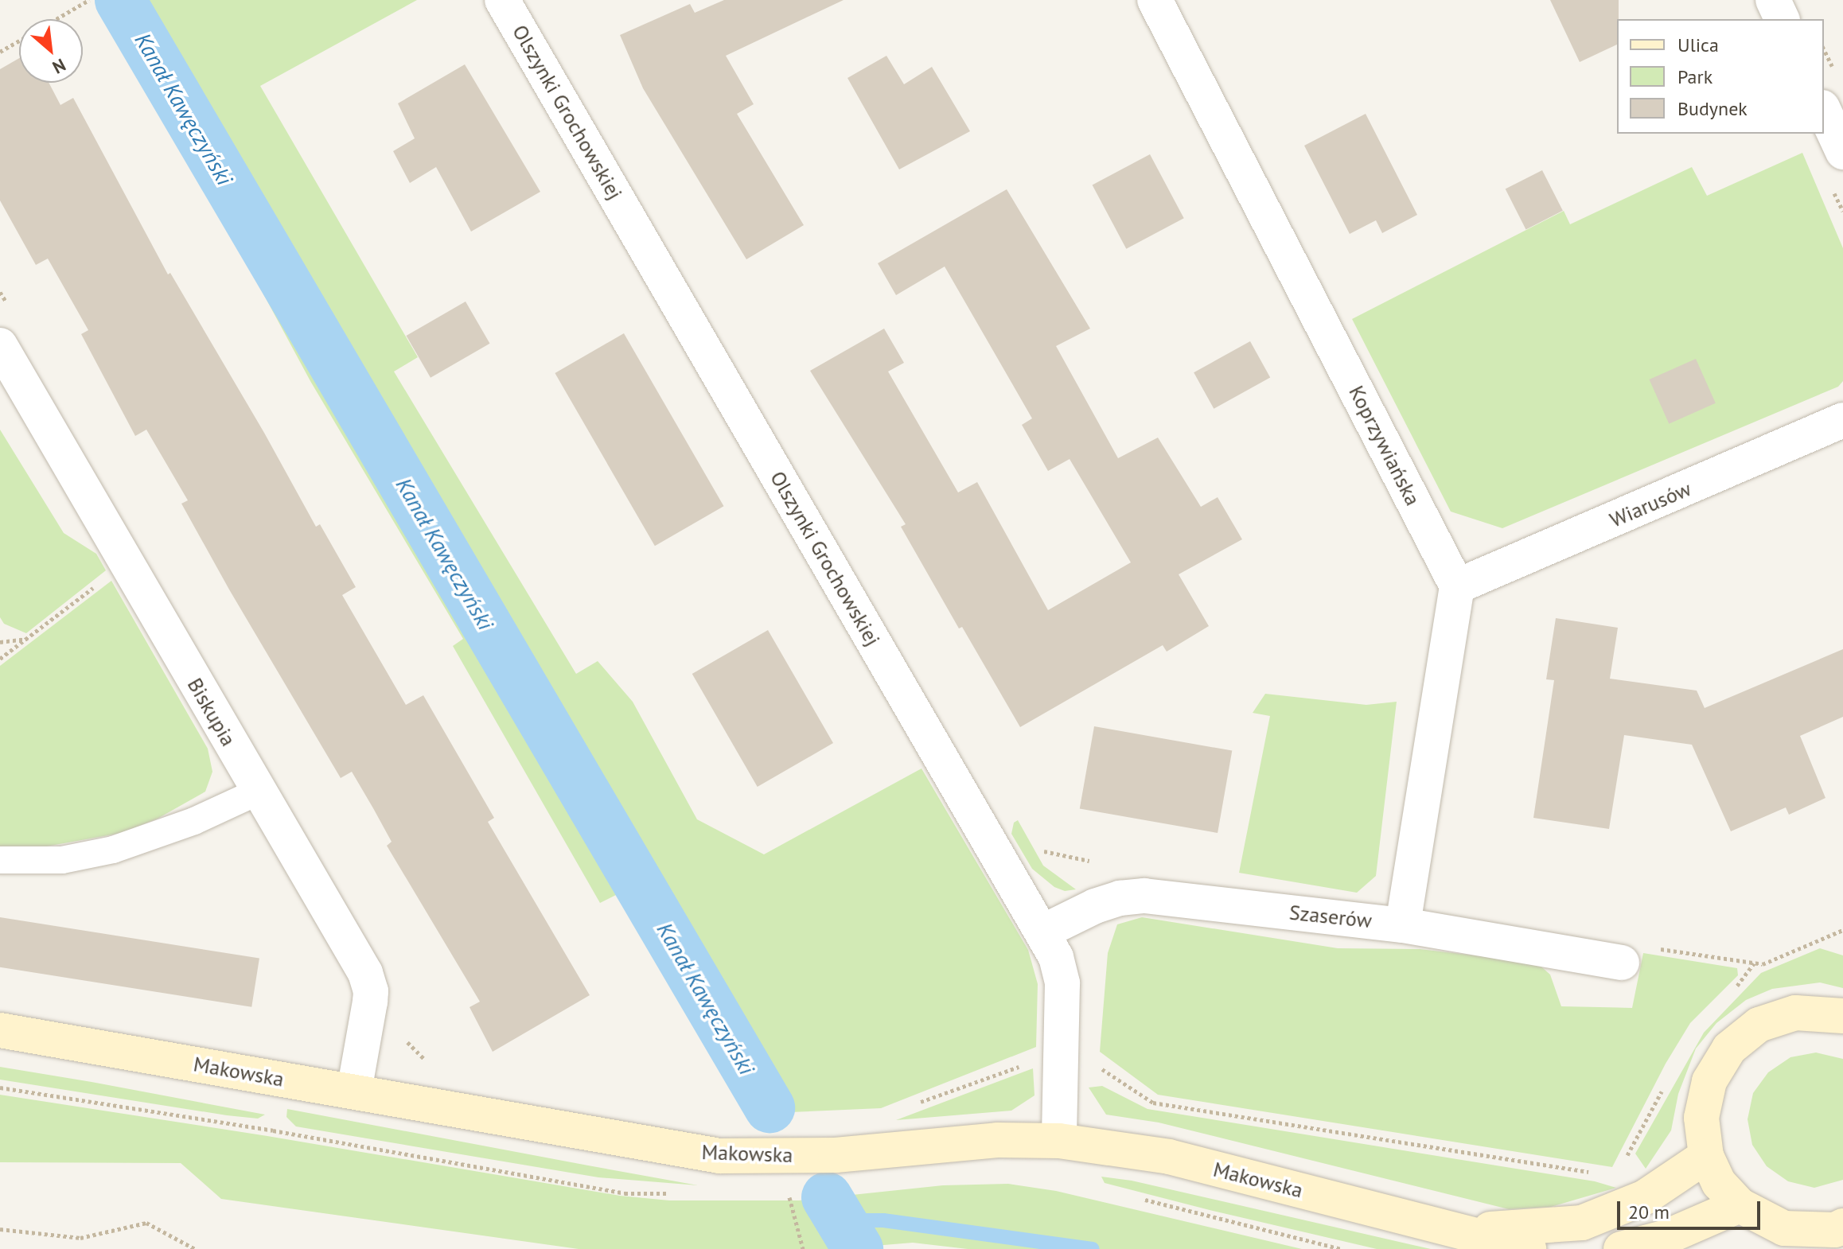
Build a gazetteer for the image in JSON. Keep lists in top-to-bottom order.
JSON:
{
  "streets": {
    "street": [
      "Olszynki Grochowskiej",
      "Koprzywiańska",
      "Wiarusów",
      "Biskupia",
      "Szaserów",
      "Makowska"
    ]
  },
  "crossings": [
    ["Olszynki Grochowskiej", "Szaserów"],
    ["Olszynki Grochowskiej", "Makowska"],
    ["Koprzywiańska", "Wiarusów"],
    ["Biskupia", "Makowska"]
  ],
  "water": ["Kanał Kawęczyński"],
  "legend": ["Ulica", "Park", "Budynek"],
  "scale_bar": "20 m",
  "north": "bottom right"
}
